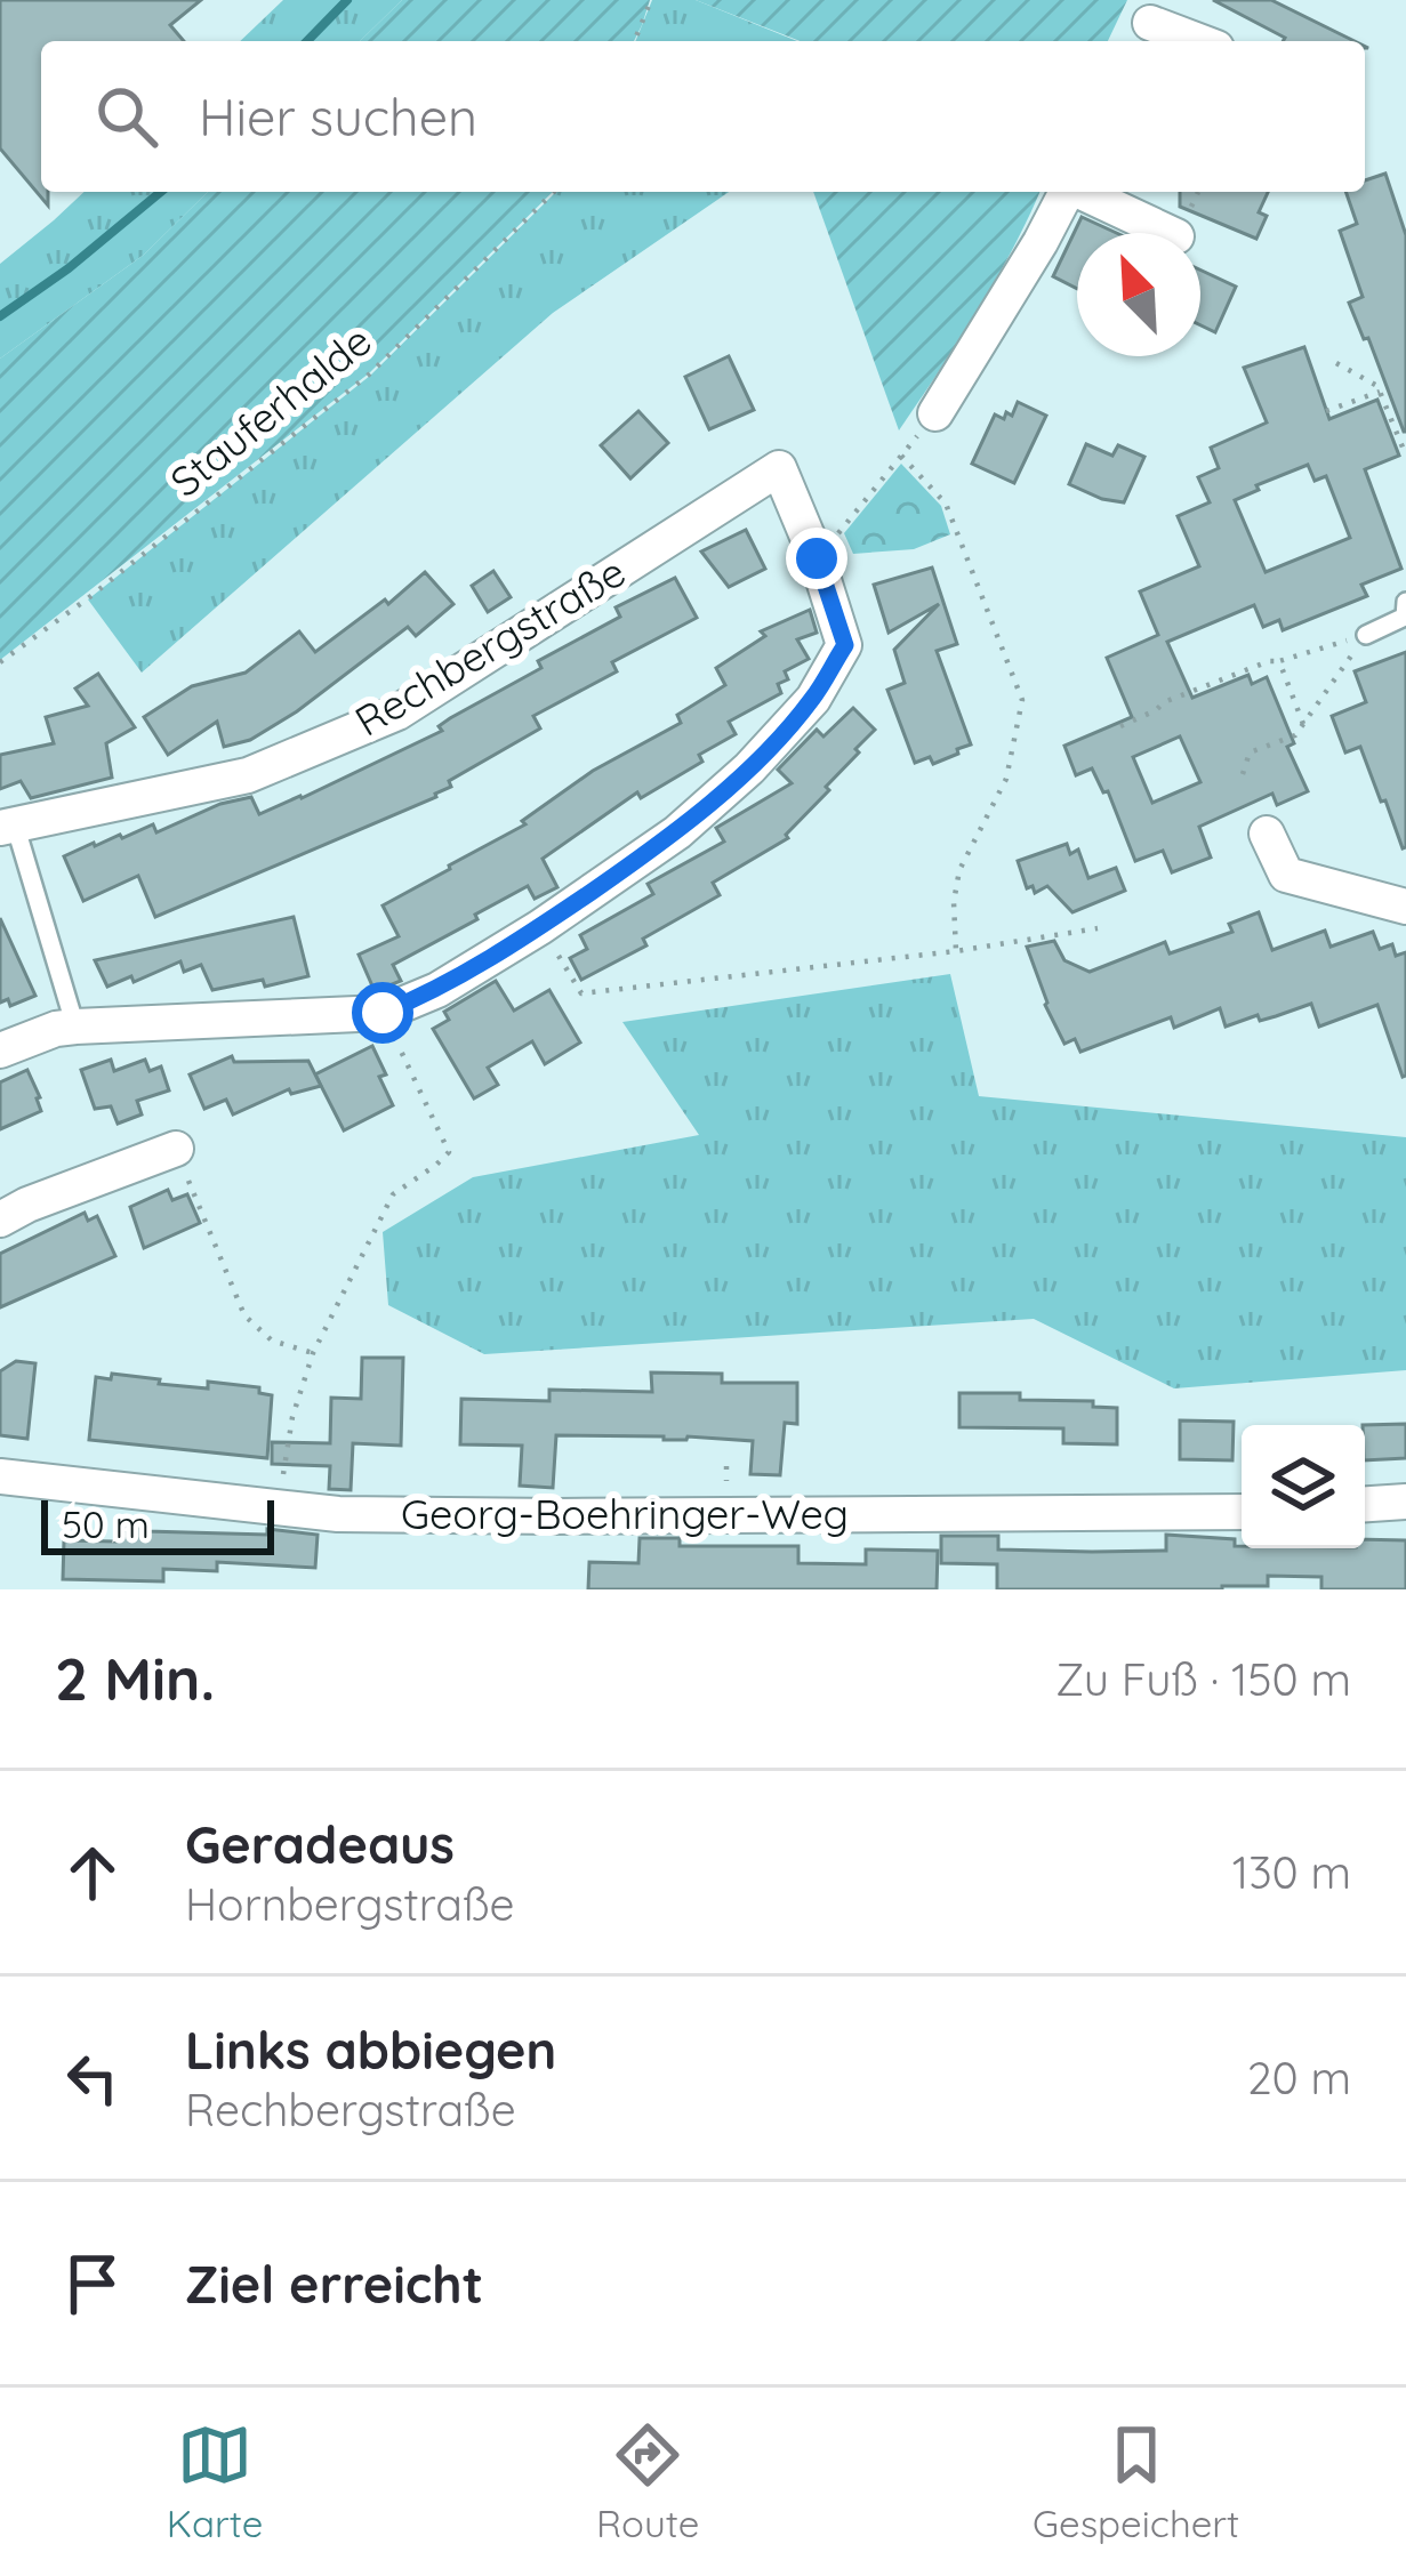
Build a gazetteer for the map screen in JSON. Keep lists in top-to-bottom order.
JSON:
{
  "streets": {
    "street": ["Rechbergstraße", "Georg-Boehringer-Weg"],
    "path": ["Stauferhalde"]
  },
  "scale_bar": "50 m",
  "north": "top left",
  "page": {
    "search": "Hier suchen",
    "scale": "50 m",
    "heading": ["2 Min.", "Zu Fuß · 150 m"],
    "list": [
      ["Geradeaus", "Hornbergstraße", "130 m"],
      ["Links abbiegen", "Rechbergstraße", "20 m"],
      "Ziel erreicht"
    ],
    "nav": ["Karte", "Route", "Gespeichert"]
  }
}
